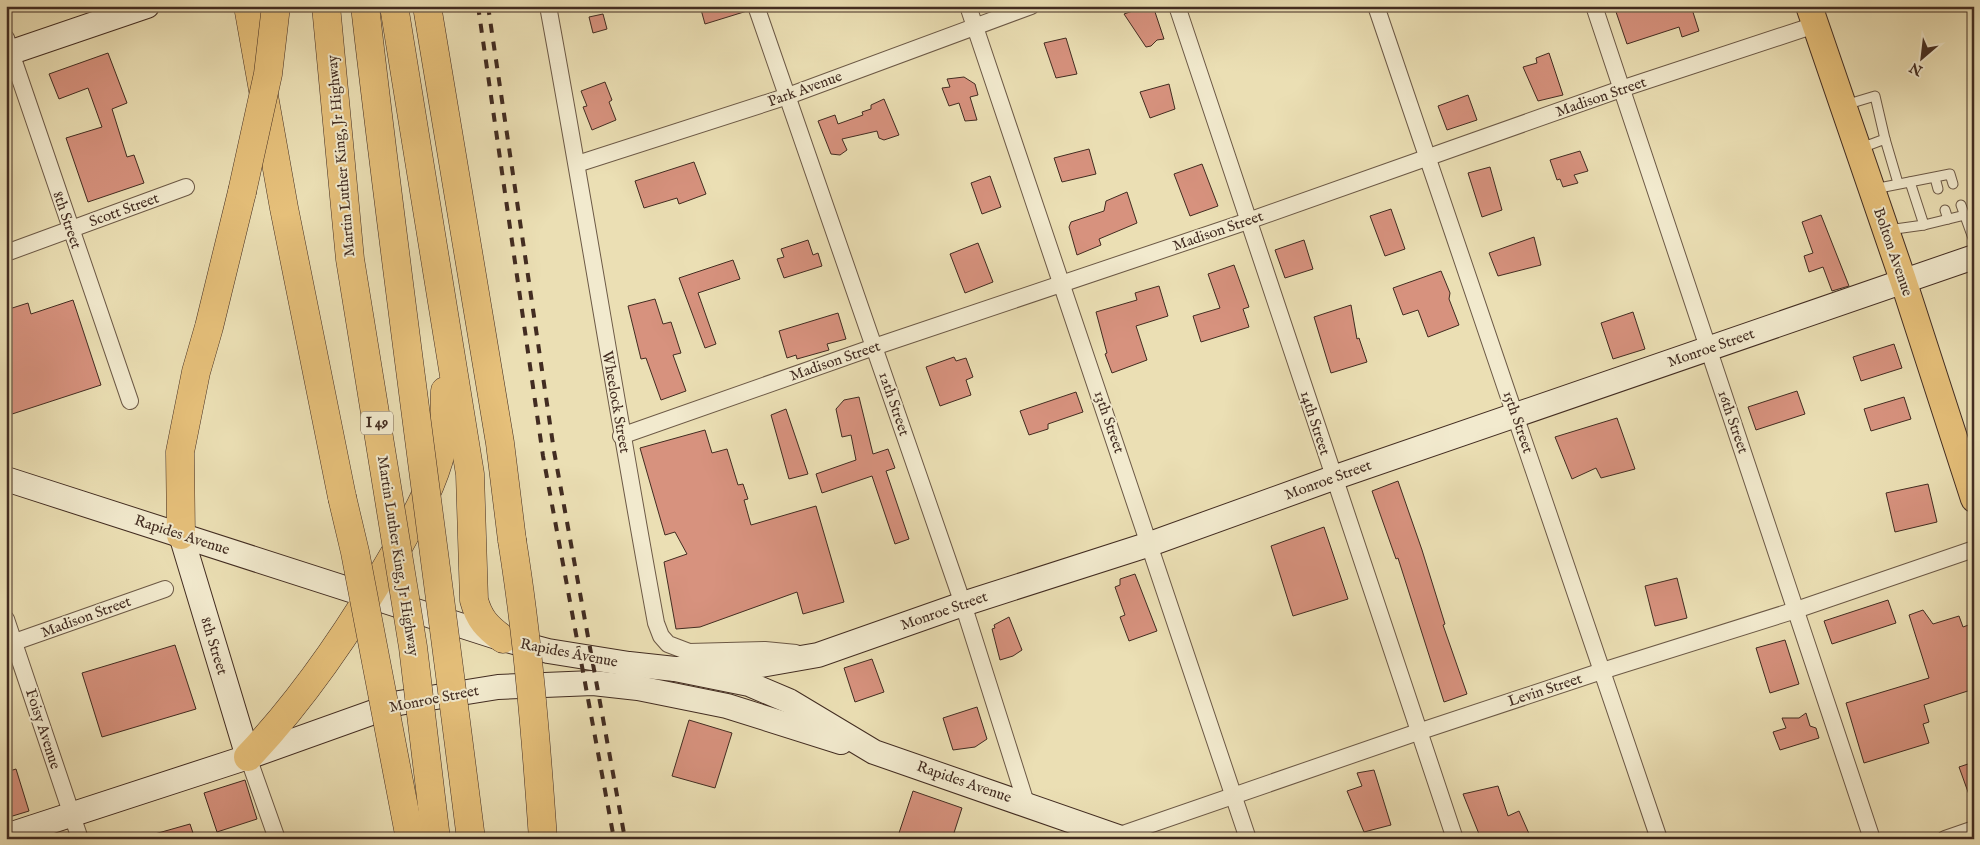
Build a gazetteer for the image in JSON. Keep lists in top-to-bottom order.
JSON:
{
  "streets": {
    "highway": ["Martin Luther King, Jr Highway", "I 49"],
    "main road": [
      "8th Street",
      "Bolton Avenue",
      "Monroe Street",
      "Rapides Avenue"
    ],
    "street": [
      "Park Avenue",
      "Madison Street",
      "Scott Street",
      "Wheelock Street",
      "12th Street",
      "13th Street",
      "15th Street",
      "16th Street",
      "14th Street",
      "Levin Street",
      "Foisy Avenue"
    ]
  },
  "crossings": [
    ["Park Avenue", "Wheelock Street"],
    ["Park Avenue", "12th Street"],
    ["Park Avenue", "13th Street"],
    ["Madison Street", "Bolton Avenue"],
    ["Madison Street", "Wheelock Street"],
    ["Madison Street", "12th Street"],
    ["Madison Street", "13th Street"],
    ["Madison Street", "15th Street"],
    ["Madison Street", "16th Street"],
    ["Madison Street", "14th Street"],
    ["Madison Street", "Foisy Avenue"],
    ["Scott Street", "8th Street"],
    ["8th Street", "Monroe Street"],
    ["8th Street", "Rapides Avenue"],
    ["Bolton Avenue", "Monroe Street"],
    ["Monroe Street", "Wheelock Street"],
    ["Monroe Street", "12th Street"],
    ["Monroe Street", "13th Street"],
    ["Monroe Street", "15th Street"],
    ["Monroe Street", "16th Street"],
    ["Monroe Street", "14th Street"],
    ["Monroe Street", "Rapides Avenue"],
    ["Monroe Street", "Foisy Avenue"],
    ["12th Street", "Rapides Avenue"],
    ["13th Street", "Levin Street"],
    ["15th Street", "Levin Street"],
    ["16th Street", "Levin Street"],
    ["14th Street", "Levin Street"],
    ["Rapides Avenue", "Levin Street"]
  ],
  "north": "bottom left"
}
